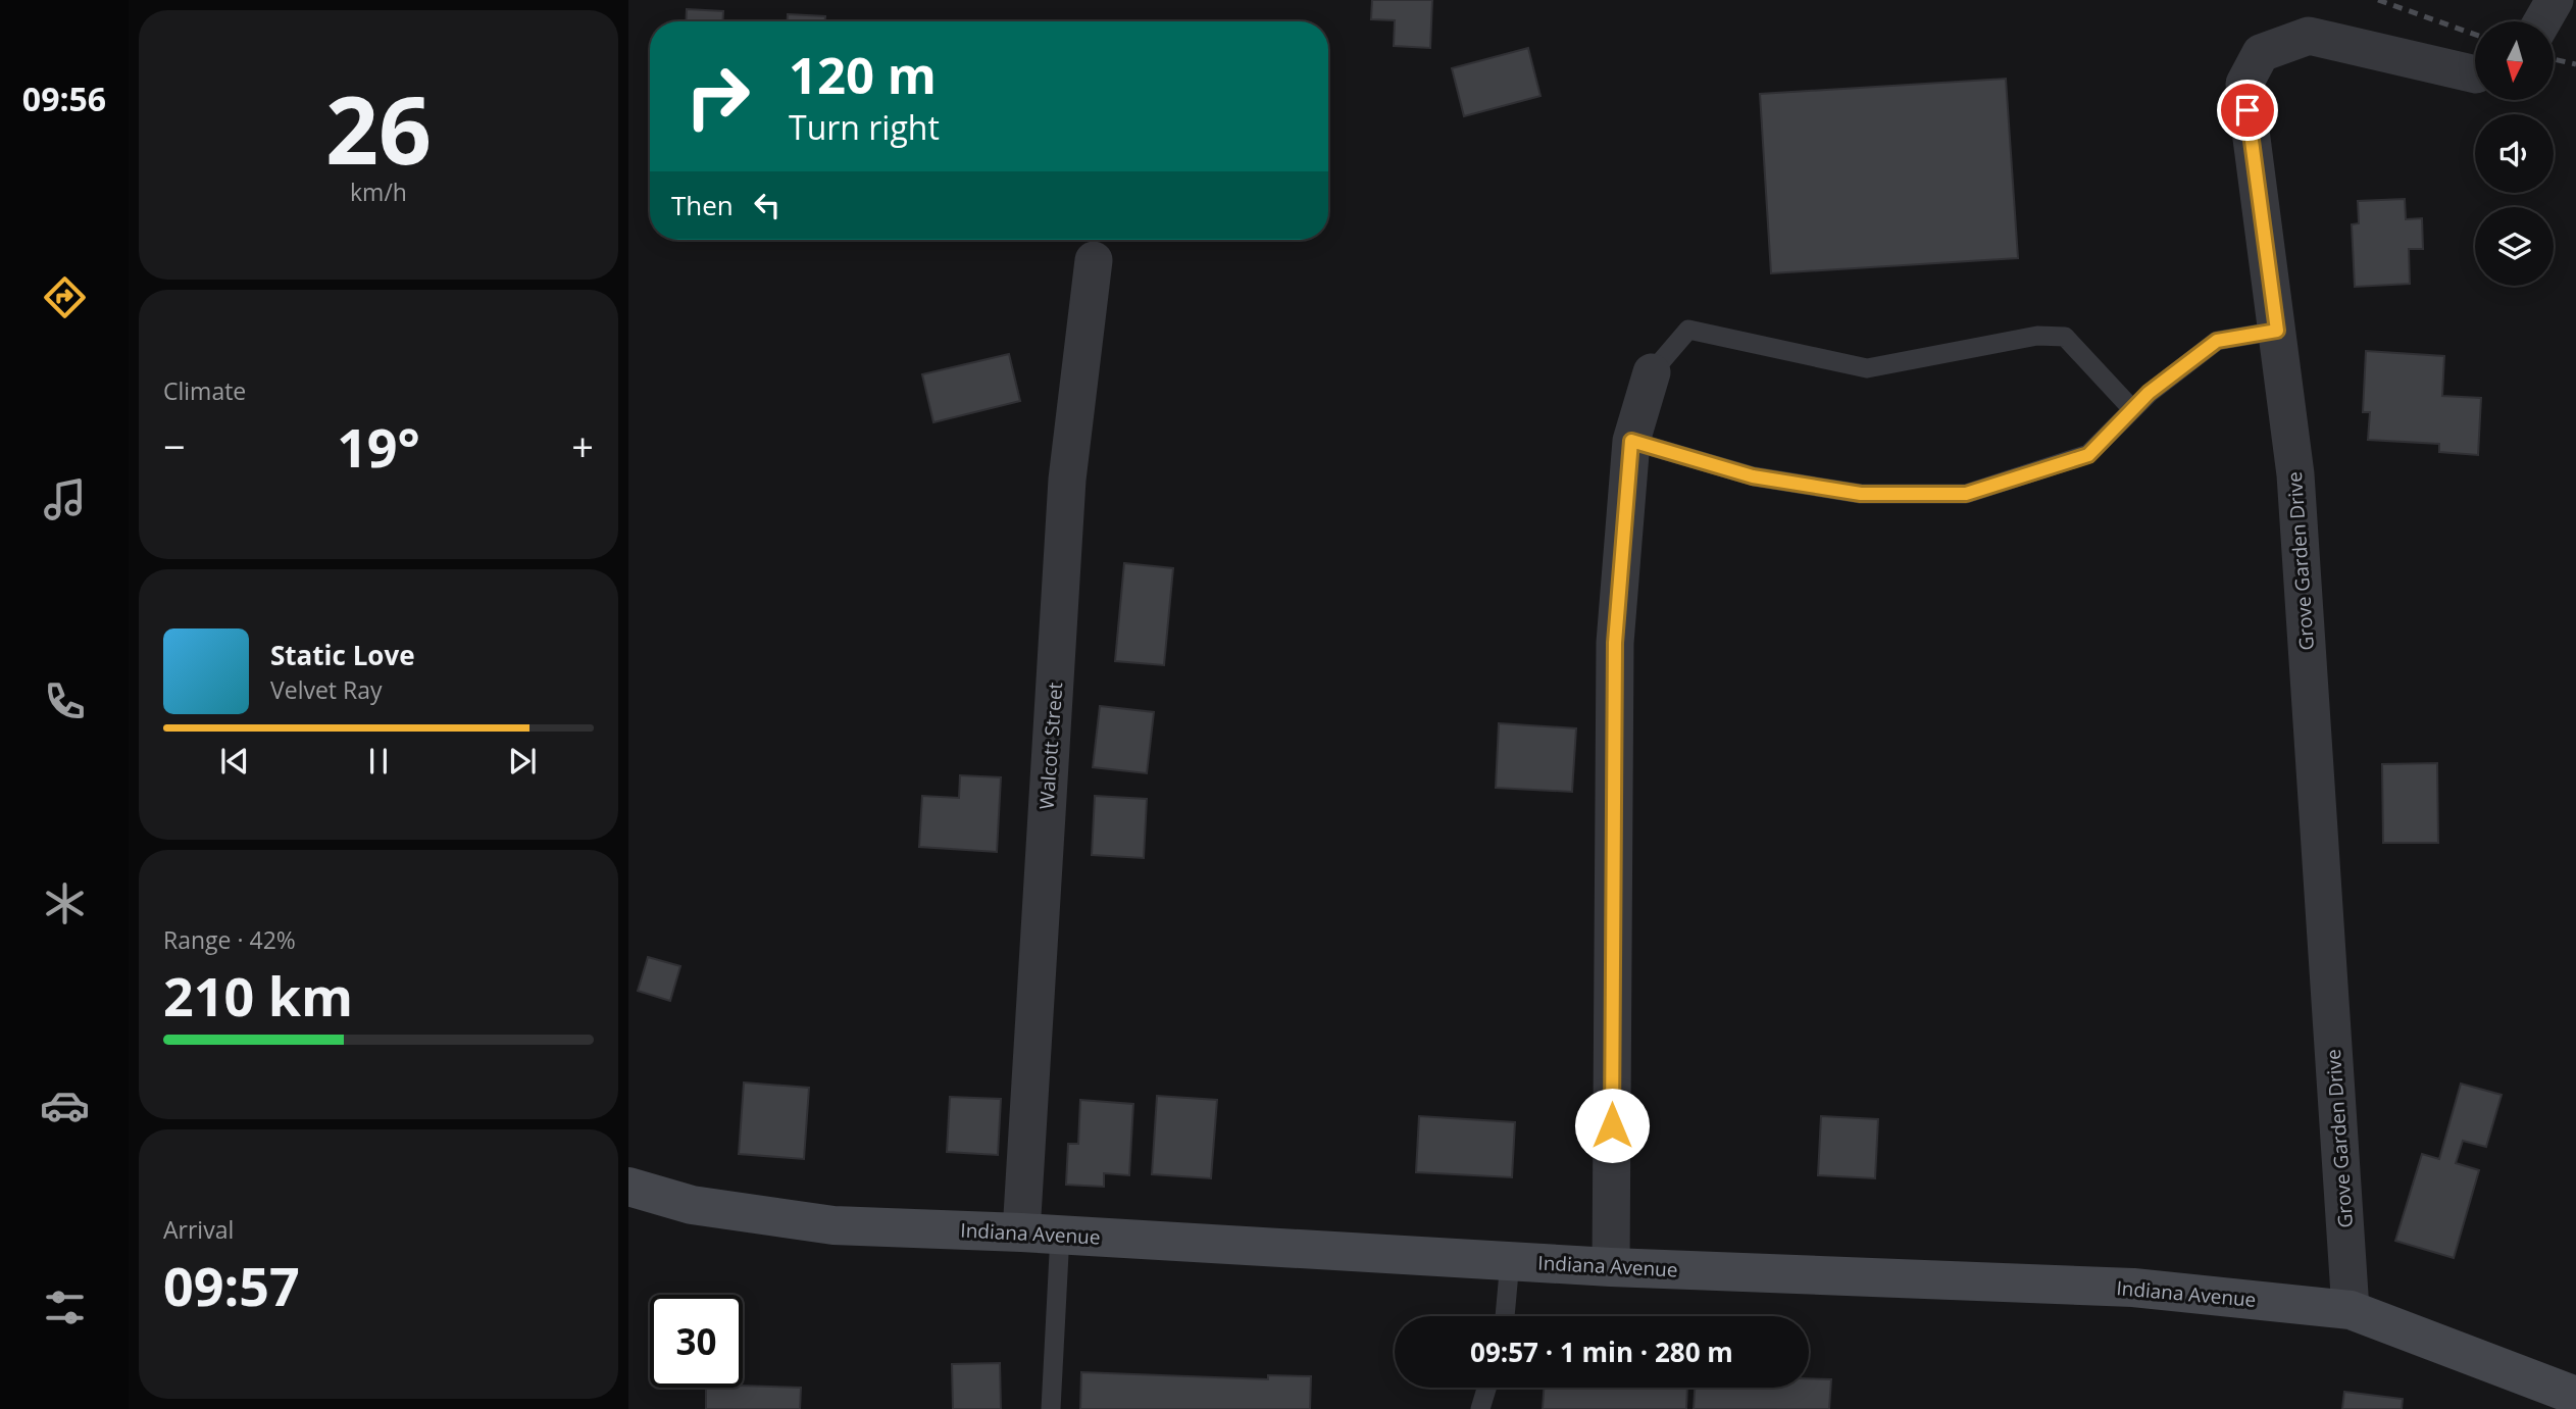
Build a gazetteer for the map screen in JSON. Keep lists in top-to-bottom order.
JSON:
{
  "streets": {
    "main road": ["Indiana Avenue"],
    "street": ["Grove Garden Drive", "Walcott Street"]
  },
  "crossings": [
    ["Grove Garden Drive", "Indiana Avenue"],
    ["Walcott Street", "Indiana Avenue"]
  ],
  "north": "bottom",
  "page": {
    "tabs": "09:56",
    "tile": [
      ["26", "km/h"],
      "Climate",
      ["Range · 42%", "210 km"],
      ["Arrival", "09:57"]
    ],
    "turn": ["120 m", "Turn right"],
    "then": "Then",
    "heat": ["−", "19°", "+"],
    "song": ["Static Love", "Velvet Ray"],
    "limit": "30",
    "trip": "09:57 · 1 min · 280 m"
  }
}
